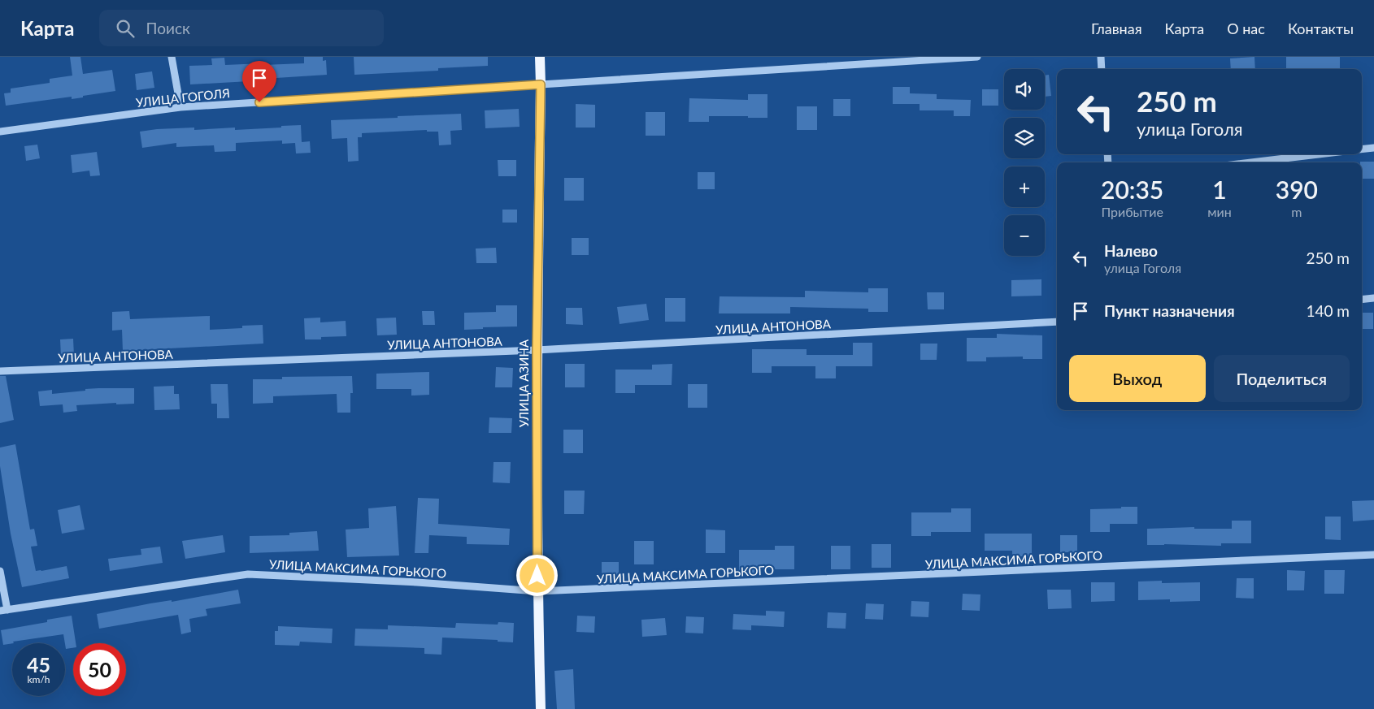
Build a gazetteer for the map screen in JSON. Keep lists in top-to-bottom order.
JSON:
{
  "streets": {
    "main road": ["УЛИЦА АЗИНА"],
    "street": ["УЛИЦА ГОГОЛЯ", "УЛИЦА АНТОНОВА", "УЛИЦА МАКСИМА ГОРЬКОГО"]
  },
  "crossings": [
    ["УЛИЦА ГОГОЛЯ", "УЛИЦА АЗИНА"],
    ["УЛИЦА АНТОНОВА", "УЛИЦА АЗИНА"],
    ["УЛИЦА АЗИНА", "УЛИЦА МАКСИМА ГОРЬКОГО"]
  ],
  "page": {
    "header": "Карта",
    "search": "Поиск",
    "nav": [
      "Главная",
      "Карта",
      "О нас",
      "Контакты"
    ],
    "map_buttons": ["+", "−"],
    "turn": ["250 m", "улица Гоголя"],
    "eta": [
      "20:35",
      "Прибытие",
      "1",
      "мин",
      "390",
      "m"
    ],
    "list": [
      {
        "name": "Налево",
        "note": "улица Гоголя",
        "value": "250 m"
      },
      {
        "name": "Пункт назначения",
        "value": "140 m"
      }
    ],
    "buttons": ["Выход", "Поделиться"],
    "speed": "45 km/h",
    "limit": "50"
  }
}
